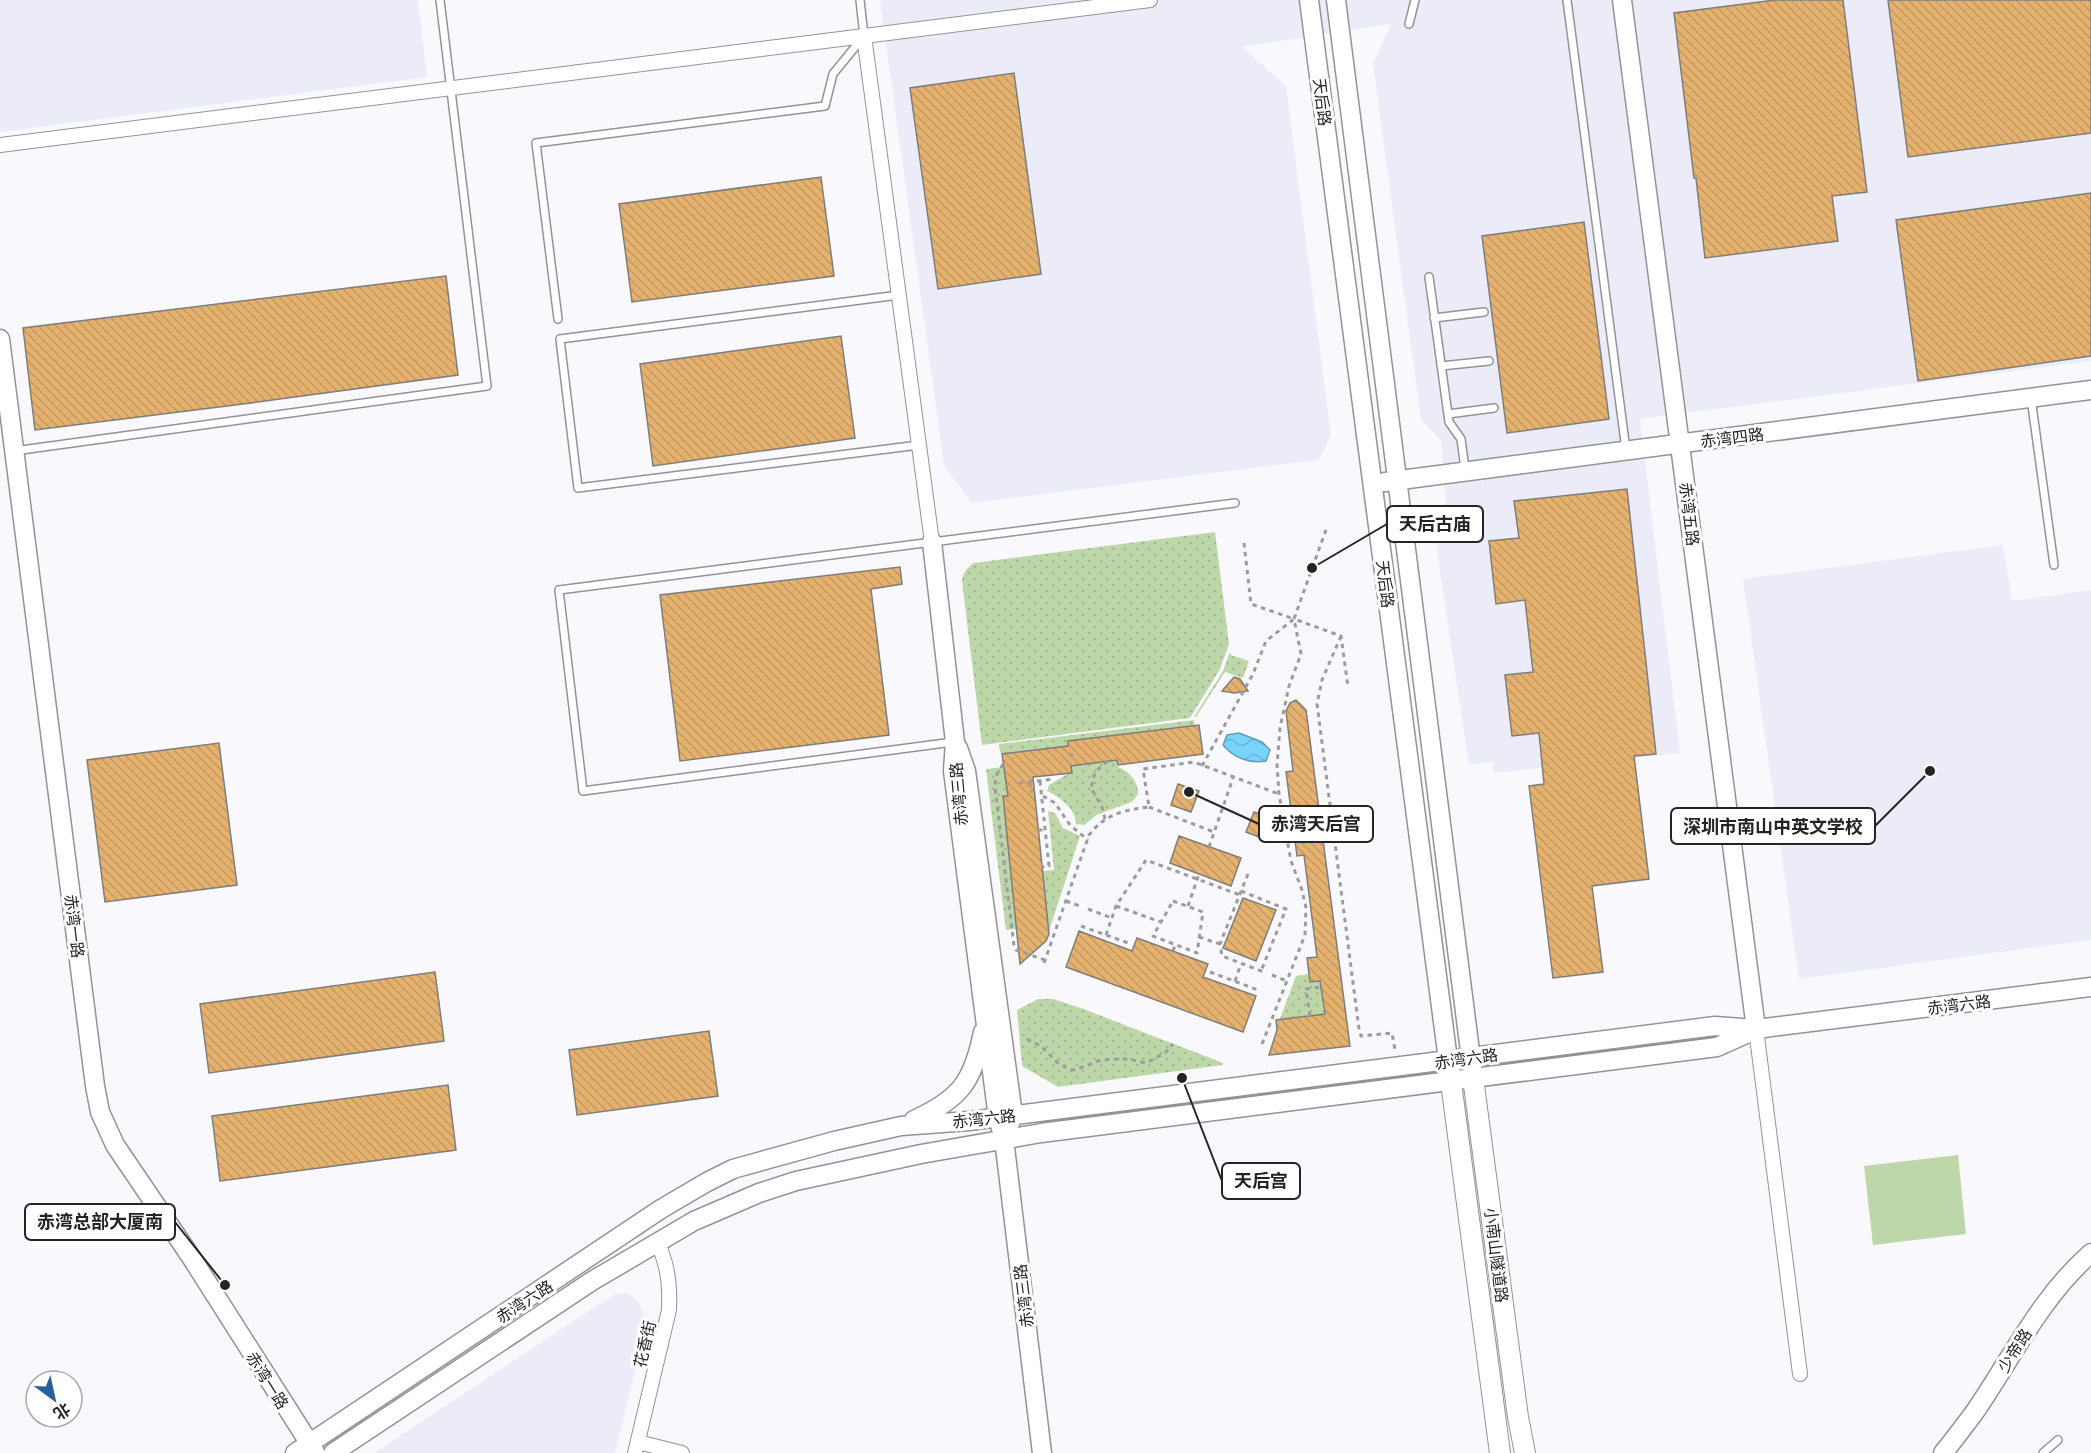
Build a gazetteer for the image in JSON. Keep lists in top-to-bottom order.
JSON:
{
  "streets": {
    "main road": ["小南山隧道路"],
    "street": [
      "天后路",
      "赤湾四路",
      "赤湾五路",
      "赤湾三路",
      "赤湾一路",
      "赤湾六路",
      "花香街",
      "少帝路"
    ]
  },
  "crossings": [
    ["天后路", "赤湾四路"],
    ["天后路", "赤湾六路"],
    ["天后路", "小南山隧道路"],
    ["赤湾四路", "赤湾五路"],
    ["赤湾五路", "赤湾六路"],
    ["赤湾三路", "赤湾六路"],
    ["赤湾一路", "赤湾六路"],
    ["赤湾六路", "小南山隧道路"],
    ["赤湾六路", "花香街"]
  ],
  "places": [
    "天后古庙",
    "深圳市南山中英文学校",
    "赤湾天后宫",
    "天后宫",
    "赤湾总部大厦南"
  ],
  "north": "bottom right"
}
